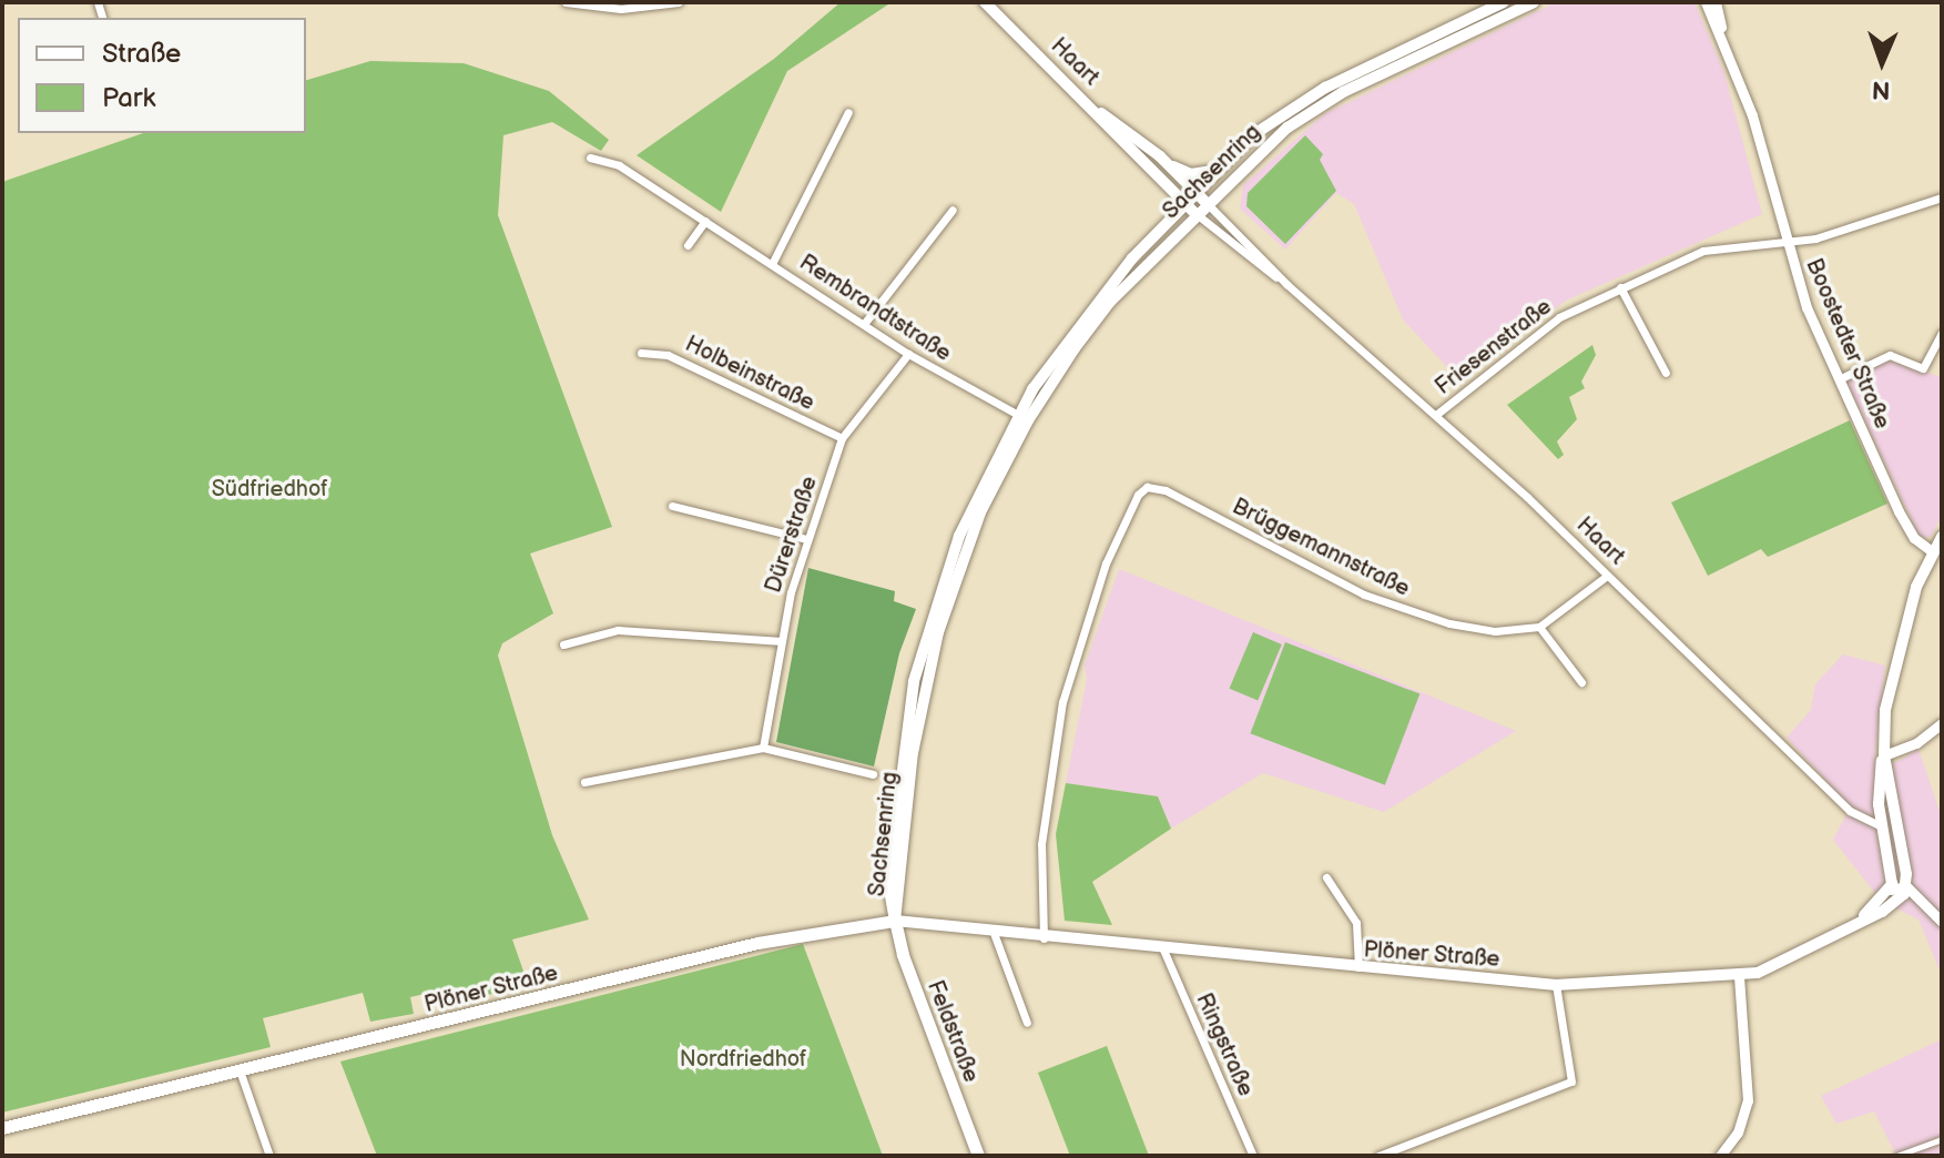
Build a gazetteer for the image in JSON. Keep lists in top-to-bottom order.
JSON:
{
  "streets": {
    "main road": [
      "Haart",
      "Sachsenring",
      "Plöner Straße",
      "Feldstraße"
    ],
    "street": [
      "Rembrandtstraße",
      "Boostedter Straße",
      "Friesenstraße",
      "Holbeinstraße",
      "Dürerstraße",
      "Brüggemannstraße",
      "Ringstraße"
    ]
  },
  "crossings": [
    ["Haart", "Sachsenring"],
    ["Haart", "Friesenstraße"],
    ["Sachsenring", "Rembrandtstraße"],
    ["Sachsenring", "Plöner Straße"],
    ["Sachsenring", "Feldstraße"],
    ["Rembrandtstraße", "Dürerstraße"],
    ["Boostedter Straße", "Friesenstraße"],
    ["Holbeinstraße", "Dürerstraße"],
    ["Brüggemannstraße", "Plöner Straße"],
    ["Plöner Straße", "Feldstraße"],
    ["Plöner Straße", "Ringstraße"]
  ],
  "parks": ["Südfriedhof", "Nordfriedhof"],
  "legend": ["Straße", "Park"],
  "north": "bottom"
}
